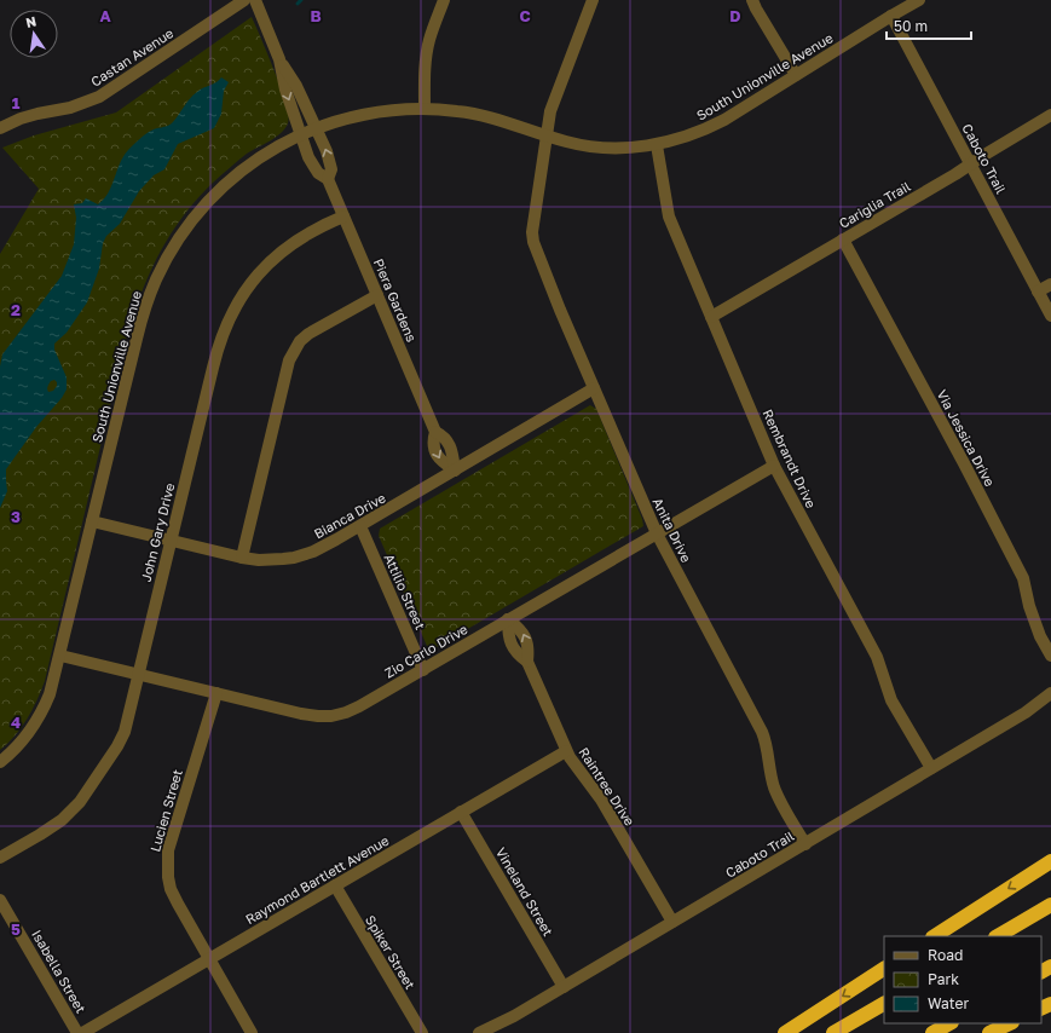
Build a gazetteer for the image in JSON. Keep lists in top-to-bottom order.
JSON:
{
  "streets": {
    "street": [
      "Castan Avenue",
      "South Unionville Avenue",
      "Caboto Trail",
      "Cariglia Trail",
      "Piera Gardens",
      "Via Jessica Drive",
      "Rembrandt Drive",
      "Bianca Drive",
      "Anita Drive",
      "John Gary Drive",
      "Attilio Street",
      "Zio Carlo Drive",
      "Raintree Drive",
      "Lucien Street",
      "Raymond Bartlett Avenue",
      "Vineland Street",
      "Spiker Street",
      "Isabella Street"
    ]
  },
  "crossings": [
    ["South Unionville Avenue", "Caboto Trail"],
    ["South Unionville Avenue", "Piera Gardens"],
    ["South Unionville Avenue", "Rembrandt Drive"],
    ["South Unionville Avenue", "Bianca Drive"],
    ["South Unionville Avenue", "Anita Drive"],
    ["South Unionville Avenue", "Zio Carlo Drive"],
    ["Caboto Trail", "Cariglia Trail"],
    ["Caboto Trail", "Rembrandt Drive"],
    ["Caboto Trail", "Anita Drive"],
    ["Caboto Trail", "Raintree Drive"],
    ["Caboto Trail", "Vineland Street"],
    ["Cariglia Trail", "Via Jessica Drive"],
    ["Cariglia Trail", "Rembrandt Drive"],
    ["Piera Gardens", "Bianca Drive"],
    ["Piera Gardens", "John Gary Drive"],
    ["Rembrandt Drive", "Zio Carlo Drive"],
    ["Bianca Drive", "Anita Drive"],
    ["Bianca Drive", "John Gary Drive"],
    ["Bianca Drive", "Attilio Street"],
    ["Anita Drive", "Zio Carlo Drive"],
    ["John Gary Drive", "Zio Carlo Drive"],
    ["Attilio Street", "Zio Carlo Drive"],
    ["Zio Carlo Drive", "Raintree Drive"],
    ["Zio Carlo Drive", "Lucien Street"],
    ["Raintree Drive", "Raymond Bartlett Avenue"],
    ["Lucien Street", "Raymond Bartlett Avenue"],
    ["Raymond Bartlett Avenue", "Vineland Street"],
    ["Raymond Bartlett Avenue", "Spiker Street"]
  ],
  "legend": ["Road", "Park", "Water"],
  "scale_bar": "50 m",
  "north": "top",
  "grid": {
    "columns": [
      "A",
      "B",
      "C",
      "D"
    ],
    "rows": [
      "1",
      "2",
      "3",
      "4",
      "5"
    ]
  }
}
